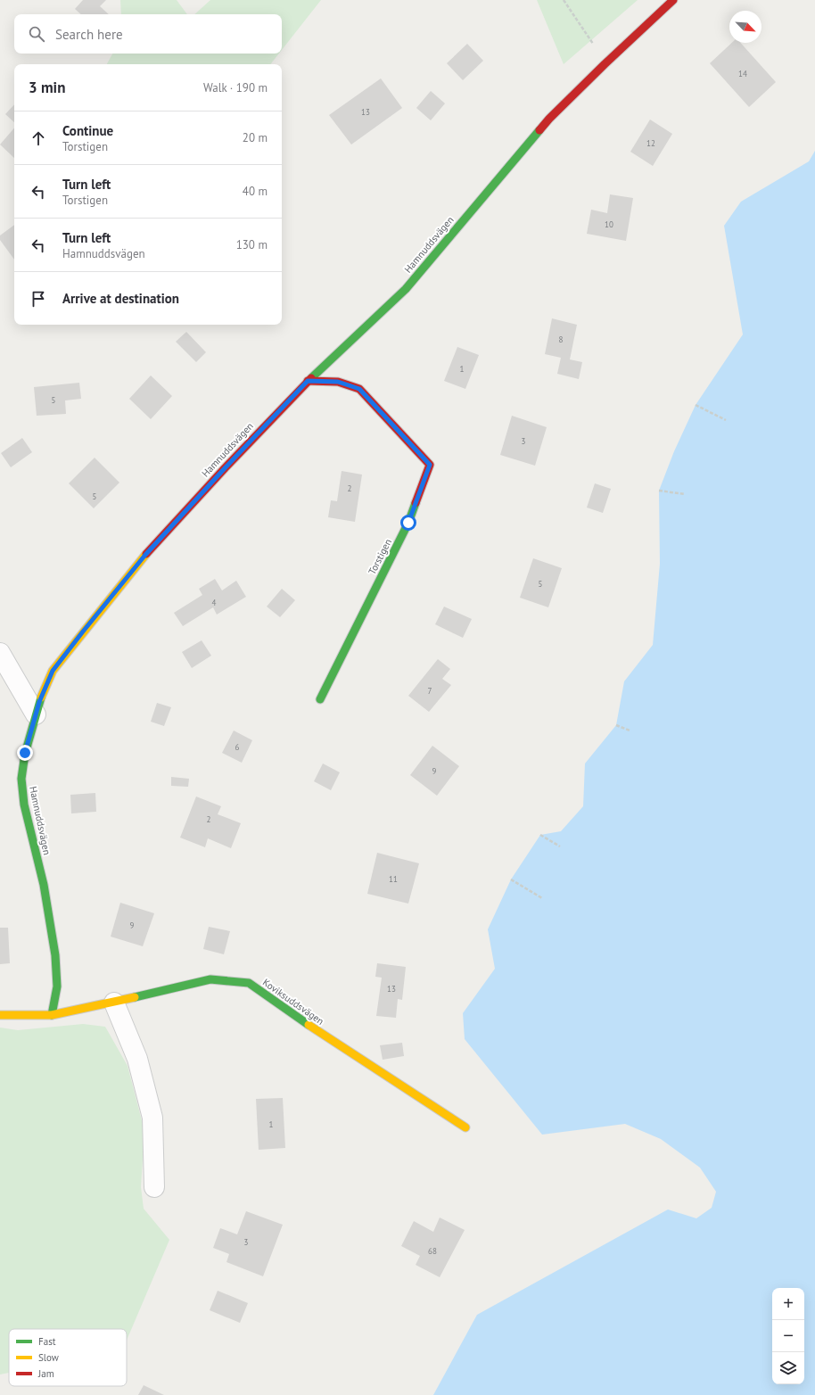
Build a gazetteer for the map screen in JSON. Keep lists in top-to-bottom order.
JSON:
{
  "streets": {
    "street": ["Hamnuddsvägen", "Torstigen", "Koviksuddsvägen"]
  },
  "crossings": [
    ["Hamnuddsvägen", "Torstigen"],
    ["Hamnuddsvägen", "Koviksuddsvägen"]
  ],
  "house_numbers": [
    "14",
    "13",
    "12",
    "10",
    "8",
    "1",
    "5",
    "3",
    "2",
    "5",
    "5",
    "4",
    "7",
    "6",
    "9",
    "2",
    "11",
    "9",
    "13",
    "1",
    "3",
    "68"
  ],
  "legend": ["Fast", "Slow", "Jam"],
  "north": "bottom right",
  "page": {
    "search": "Search here",
    "heading": ["3 min", "Walk · 190 m"],
    "list": [
      ["Continue", "Torstigen", "20 m"],
      ["Turn left", "Torstigen", "40 m"],
      ["Turn left", "Hamnuddsvägen", "130 m"],
      "Arrive at destination"
    ],
    "map_buttons": ["+", "−"]
  }
}
